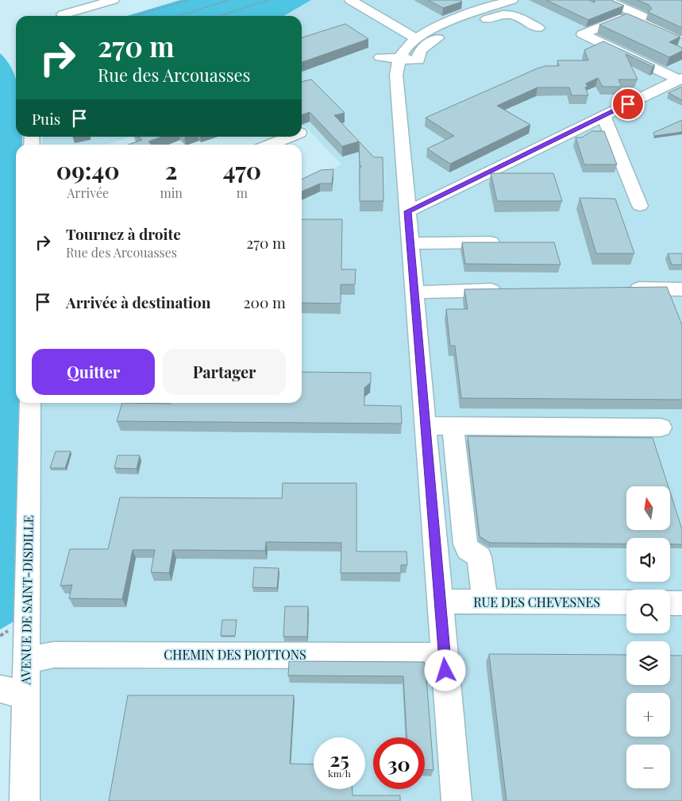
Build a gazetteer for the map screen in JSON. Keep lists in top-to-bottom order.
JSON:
{
  "streets": {
    "street": ["AVENUE DE SAINT-DISDILLE", "RUE DES CHEVESNES", "CHEMIN DES PIOTTONS"]
  },
  "crossings": [
    ["AVENUE DE SAINT-DISDILLE", "CHEMIN DES PIOTTONS"]
  ],
  "north": "top",
  "page": {
    "turn": ["270 m", "Rue des Arcouasses"],
    "then": "Puis",
    "eta": [
      "09:40",
      "Arrivée",
      "2",
      "min",
      "470",
      "m"
    ],
    "list": [
      {
        "name": "Tournez à droite",
        "note": "Rue des Arcouasses",
        "value": "270 m"
      },
      {
        "name": "Arrivée à destination",
        "value": "200 m"
      }
    ],
    "buttons": ["Quitter", "Partager"],
    "map_buttons": ["+", "−"],
    "speed": "25 km/h",
    "limit": "30"
  }
}
